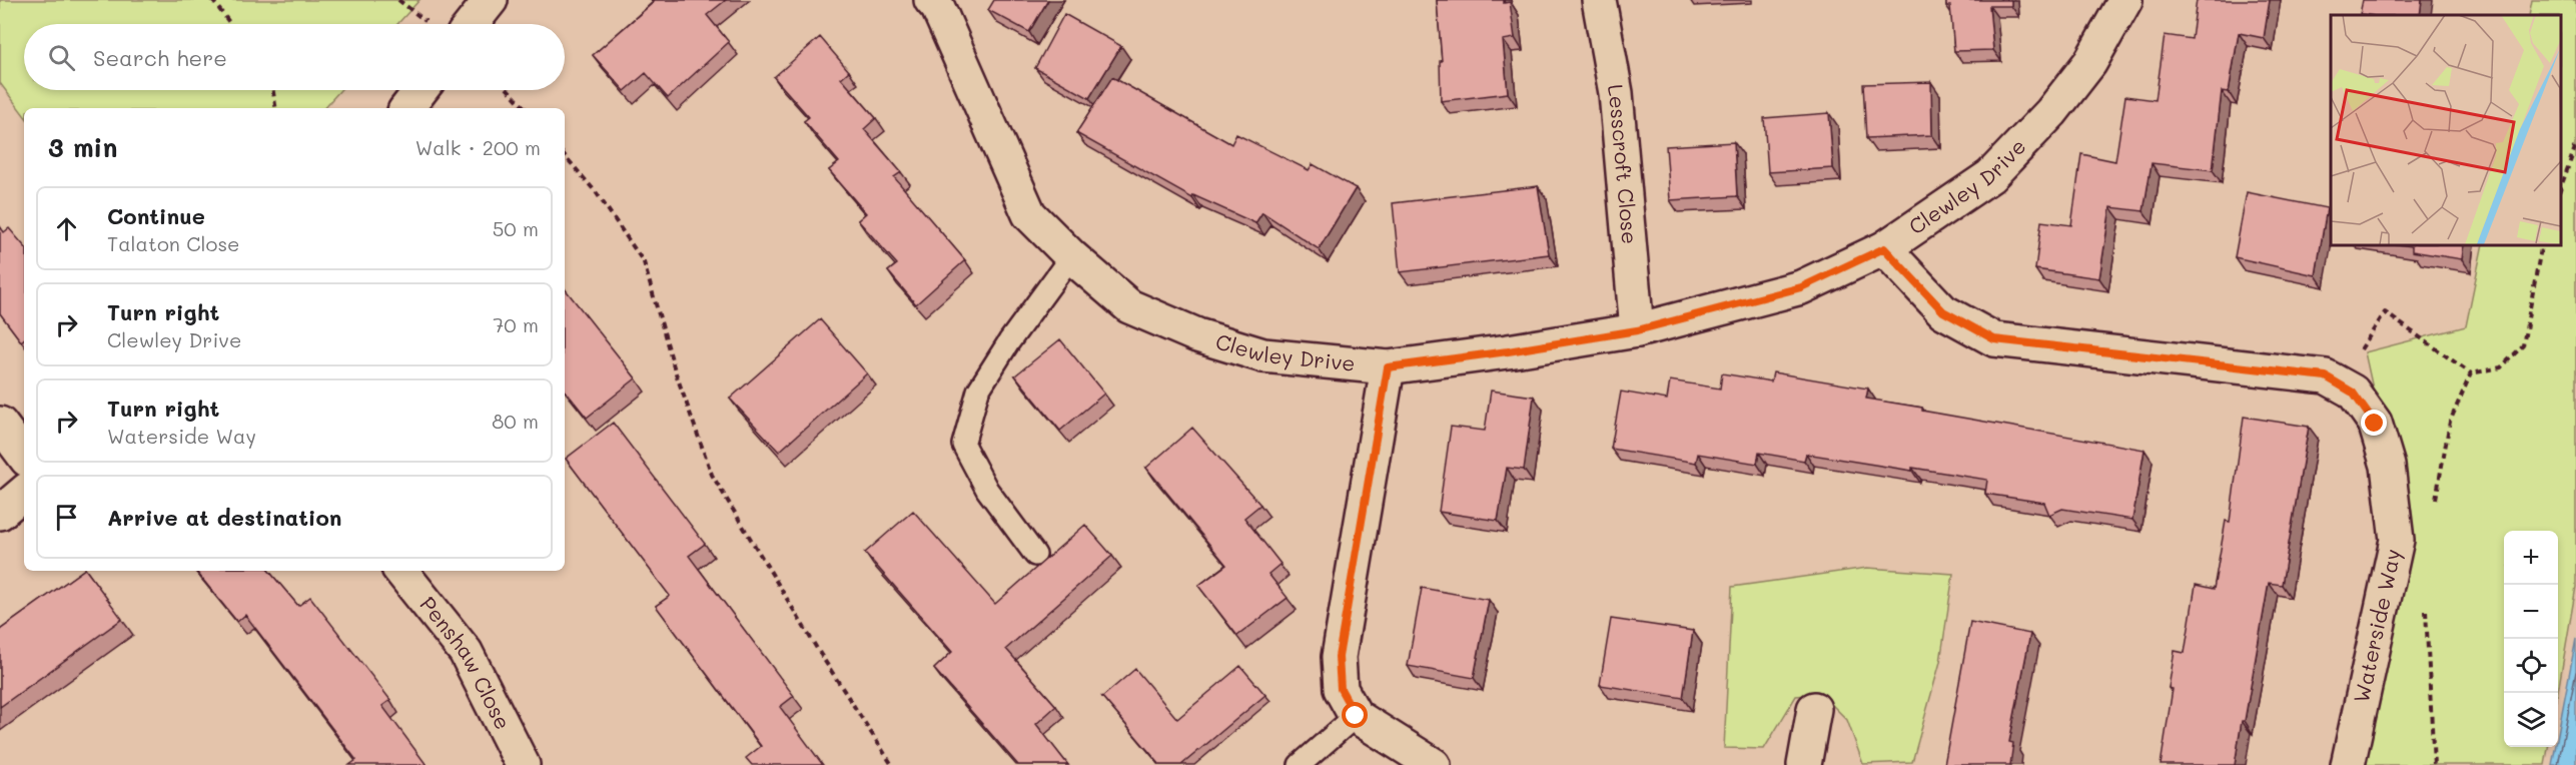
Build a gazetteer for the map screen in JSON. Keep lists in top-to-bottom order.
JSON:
{
  "streets": {
    "street": [
      "Lesscroft Close",
      "Clewley Drive",
      "Waterside Way",
      "Penshaw Close"
    ]
  },
  "crossings": [
    ["Lesscroft Close", "Clewley Drive"],
    ["Clewley Drive", "Waterside Way"]
  ],
  "page": {
    "search": "Search here",
    "heading": ["3 min", "Walk · 200 m"],
    "list": [
      ["Continue", "Talaton Close", "50 m"],
      ["Turn right", "Clewley Drive", "70 m"],
      ["Turn right", "Waterside Way", "80 m"],
      "Arrive at destination"
    ],
    "map_buttons": ["+", "−"]
  }
}
